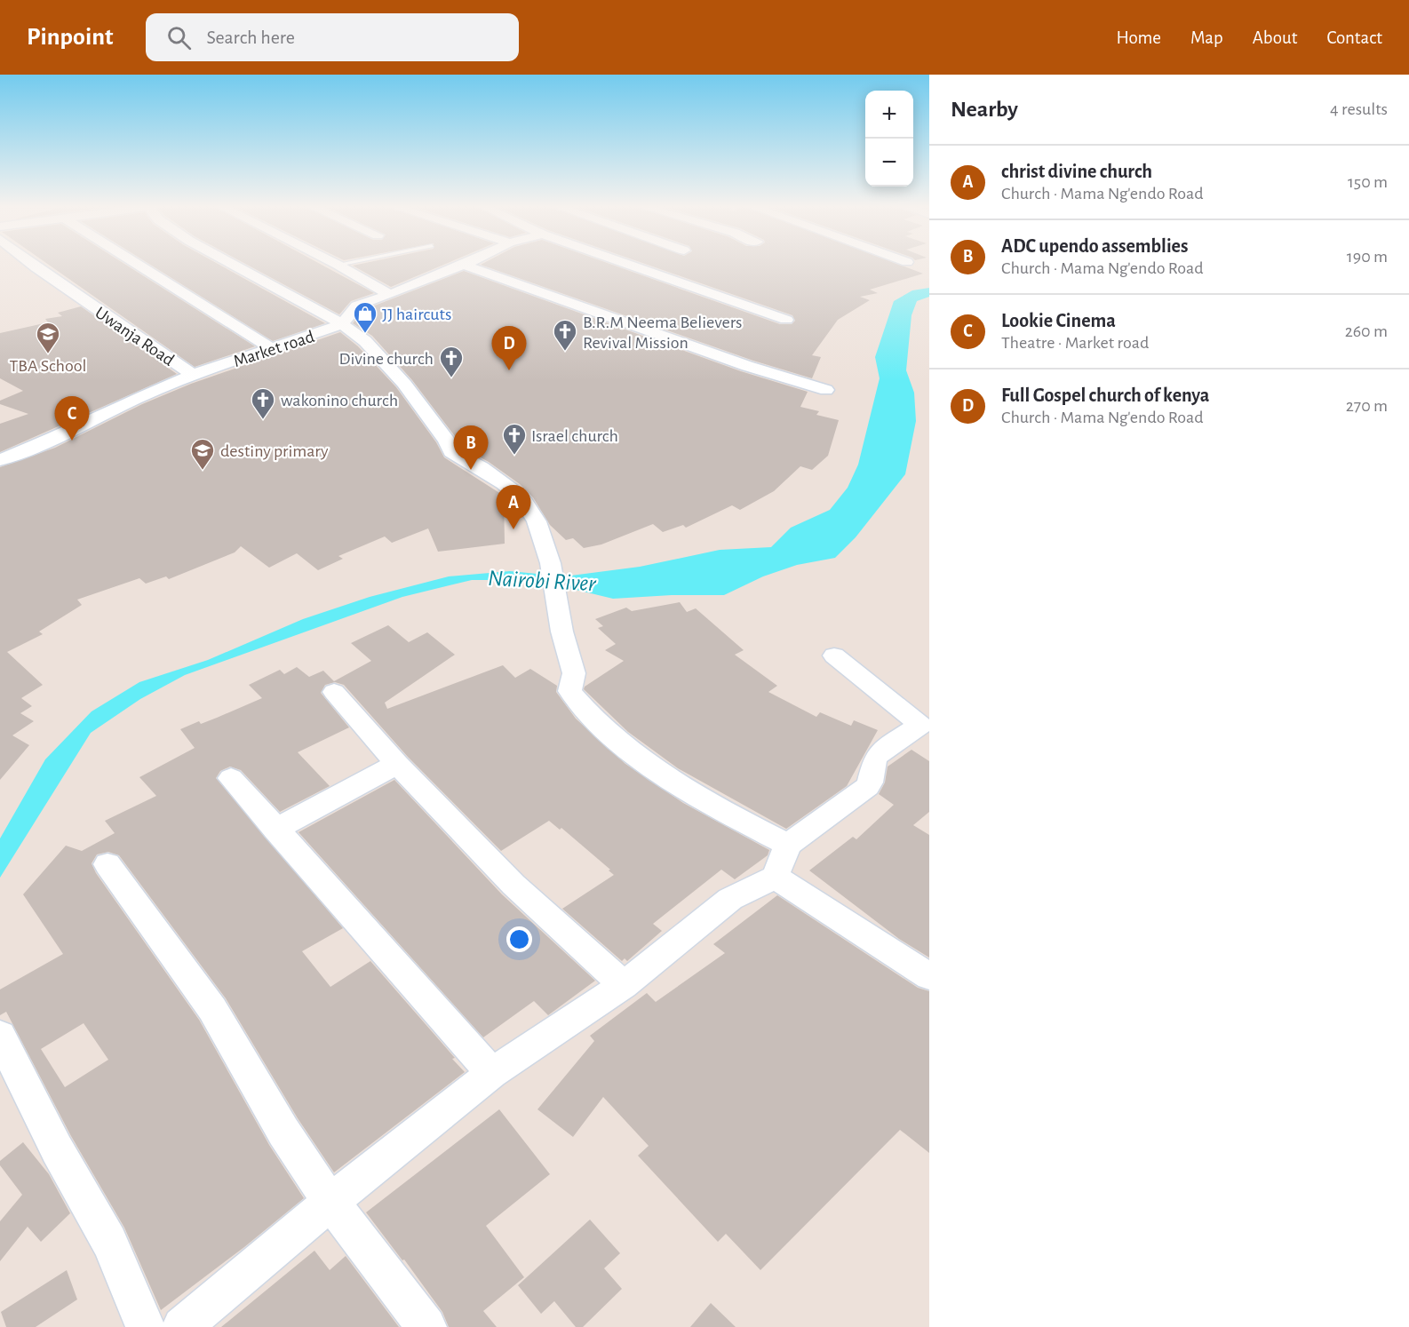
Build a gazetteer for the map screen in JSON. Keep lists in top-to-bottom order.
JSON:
{
  "streets": {
    "street": ["Uwanja Road", "Market road"]
  },
  "crossings": [
    ["Uwanja Road", "Market road"]
  ],
  "water": ["Nairobi River"],
  "places": {
    "shop": ["JJ haircuts"],
    "church": [
      "B.R.M Neema Believers Revival Mission",
      "Divine church",
      "wakonino church",
      "Israel church"
    ],
    "school or university": ["TBA School", "destiny primary"]
  },
  "page": {
    "header": "Pinpoint",
    "search": "Search here",
    "nav": [
      "Home",
      "Map",
      "About",
      "Contact"
    ],
    "heading": ["Nearby", "4 results"],
    "map_buttons": ["+", "−"],
    "list": [
      {
        "mark": "A",
        "name": "christ divine church",
        "note": "Church · Mama Ng'endo Road",
        "value": "150 m"
      },
      {
        "mark": "B",
        "name": "ADC upendo assemblies",
        "note": "Church · Mama Ng'endo Road",
        "value": "190 m"
      },
      {
        "mark": "C",
        "name": "Lookie Cinema",
        "note": "Theatre · Market road",
        "value": "260 m"
      },
      {
        "mark": "D",
        "name": "Full Gospel church of kenya",
        "note": "Church · Mama Ng'endo Road",
        "value": "270 m"
      }
    ],
    "pins": [
      "D",
      "C",
      "B",
      "A"
    ]
  }
}
